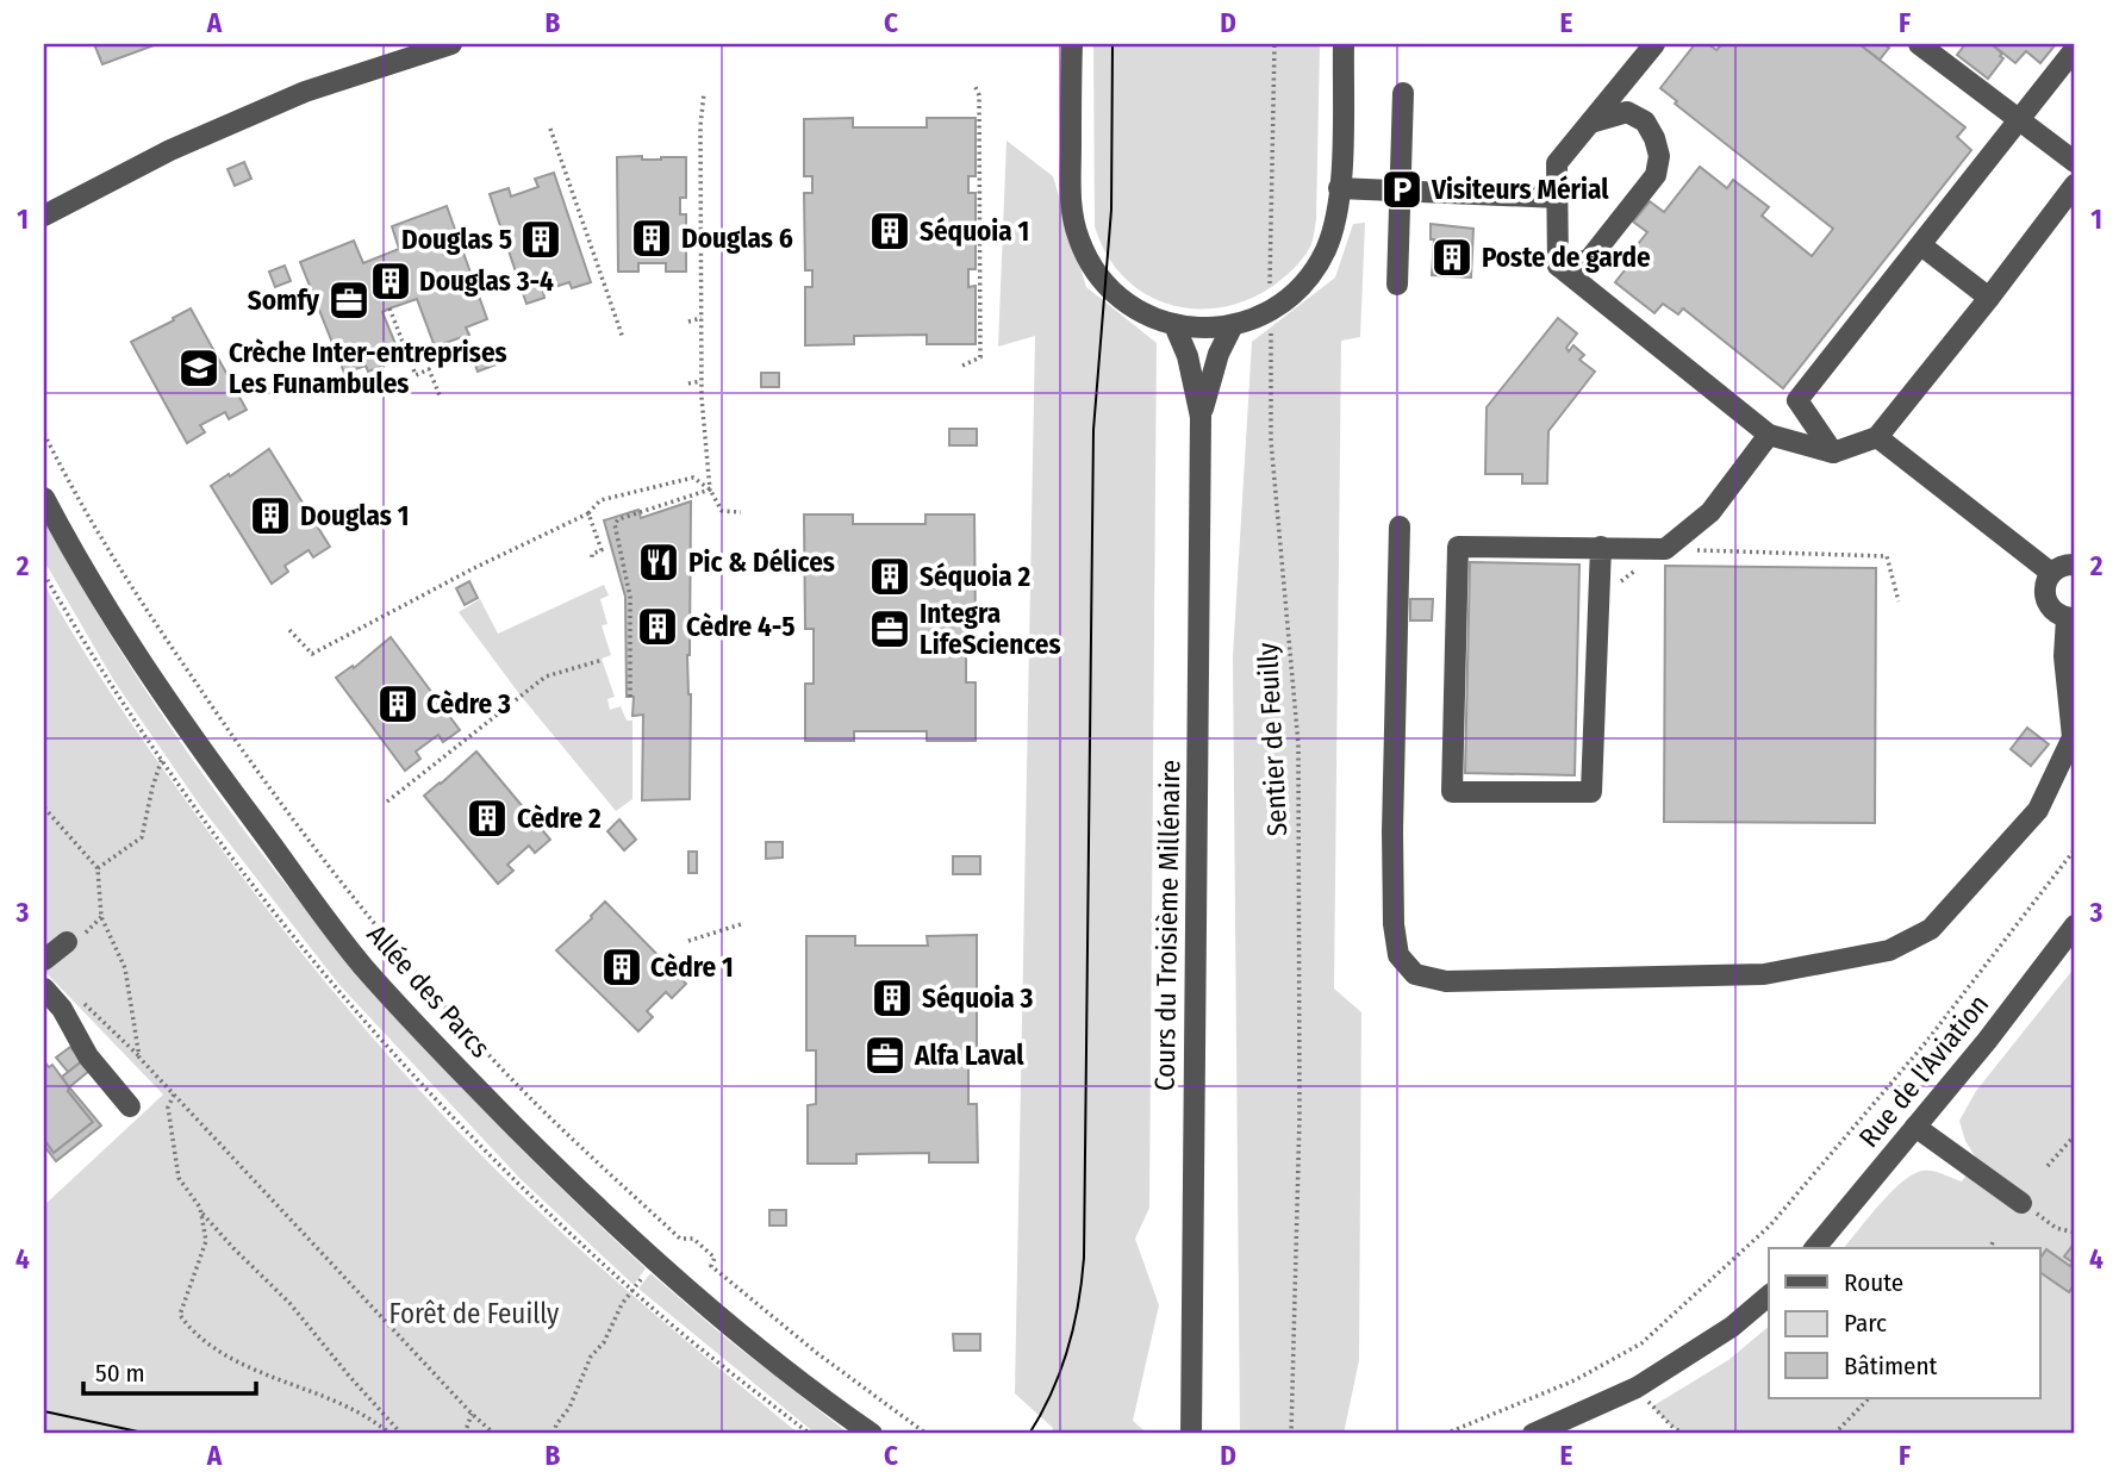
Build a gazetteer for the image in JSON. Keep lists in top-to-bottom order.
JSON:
{
  "streets": {
    "street": ["Cours du Troisième Millénaire", "Allée des Parcs", "Rue de l'Aviation"],
    "path": ["Sentier de Feuilly"]
  },
  "parks": ["Forêt de Feuilly"],
  "places": {
    "parking": ["Visiteurs Mérial"],
    "building": [
      "Séquoia 1",
      "Douglas 6",
      "Douglas 5",
      "Poste de garde",
      "Douglas 3-4",
      "Douglas 1",
      "Séquoia 2",
      "Cèdre 4-5",
      "Cèdre 3",
      "Cèdre 2",
      "Cèdre 1",
      "Séquoia 3"
    ],
    "office": ["Somfy", "Integra LifeSciences", "Alfa Laval"],
    "school or university": ["Crèche Inter-entreprises Les Funambules"],
    "restaurant": ["Pic & Délices"]
  },
  "legend": ["Route", "Parc", "Bâtiment"],
  "scale_bar": "50 m",
  "grid": {
    "columns": [
      "A",
      "B",
      "C",
      "D",
      "E",
      "F"
    ],
    "rows": [
      "1",
      "2",
      "3",
      "4"
    ]
  }
}
